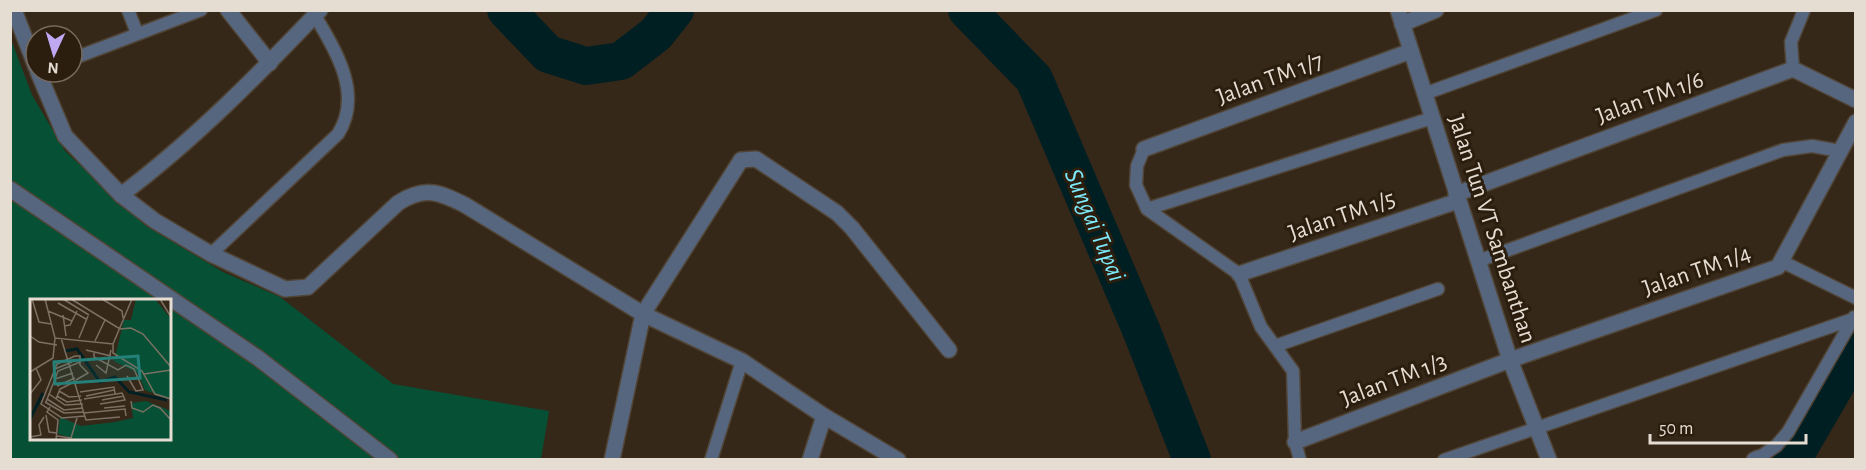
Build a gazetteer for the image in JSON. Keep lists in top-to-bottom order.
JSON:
{
  "streets": {
    "street": [
      "Jalan TM 1/7",
      "Jalan TM 1/6",
      "Jalan TM 1/5",
      "Jalan Tun VT Sambanthan",
      "Jalan TM 1/4",
      "Jalan TM 1/3"
    ]
  },
  "crossings": [
    ["Jalan TM 1/7", "Jalan Tun VT Sambanthan"],
    ["Jalan TM 1/6", "Jalan TM 1/5"],
    ["Jalan TM 1/6", "Jalan Tun VT Sambanthan"],
    ["Jalan TM 1/5", "Jalan Tun VT Sambanthan"],
    ["Jalan Tun VT Sambanthan", "Jalan TM 1/4"],
    ["Jalan Tun VT Sambanthan", "Jalan TM 1/3"],
    ["Jalan TM 1/4", "Jalan TM 1/3"]
  ],
  "water": ["Sungai Tupai"],
  "scale_bar": "50 m",
  "north": "bottom"
}
